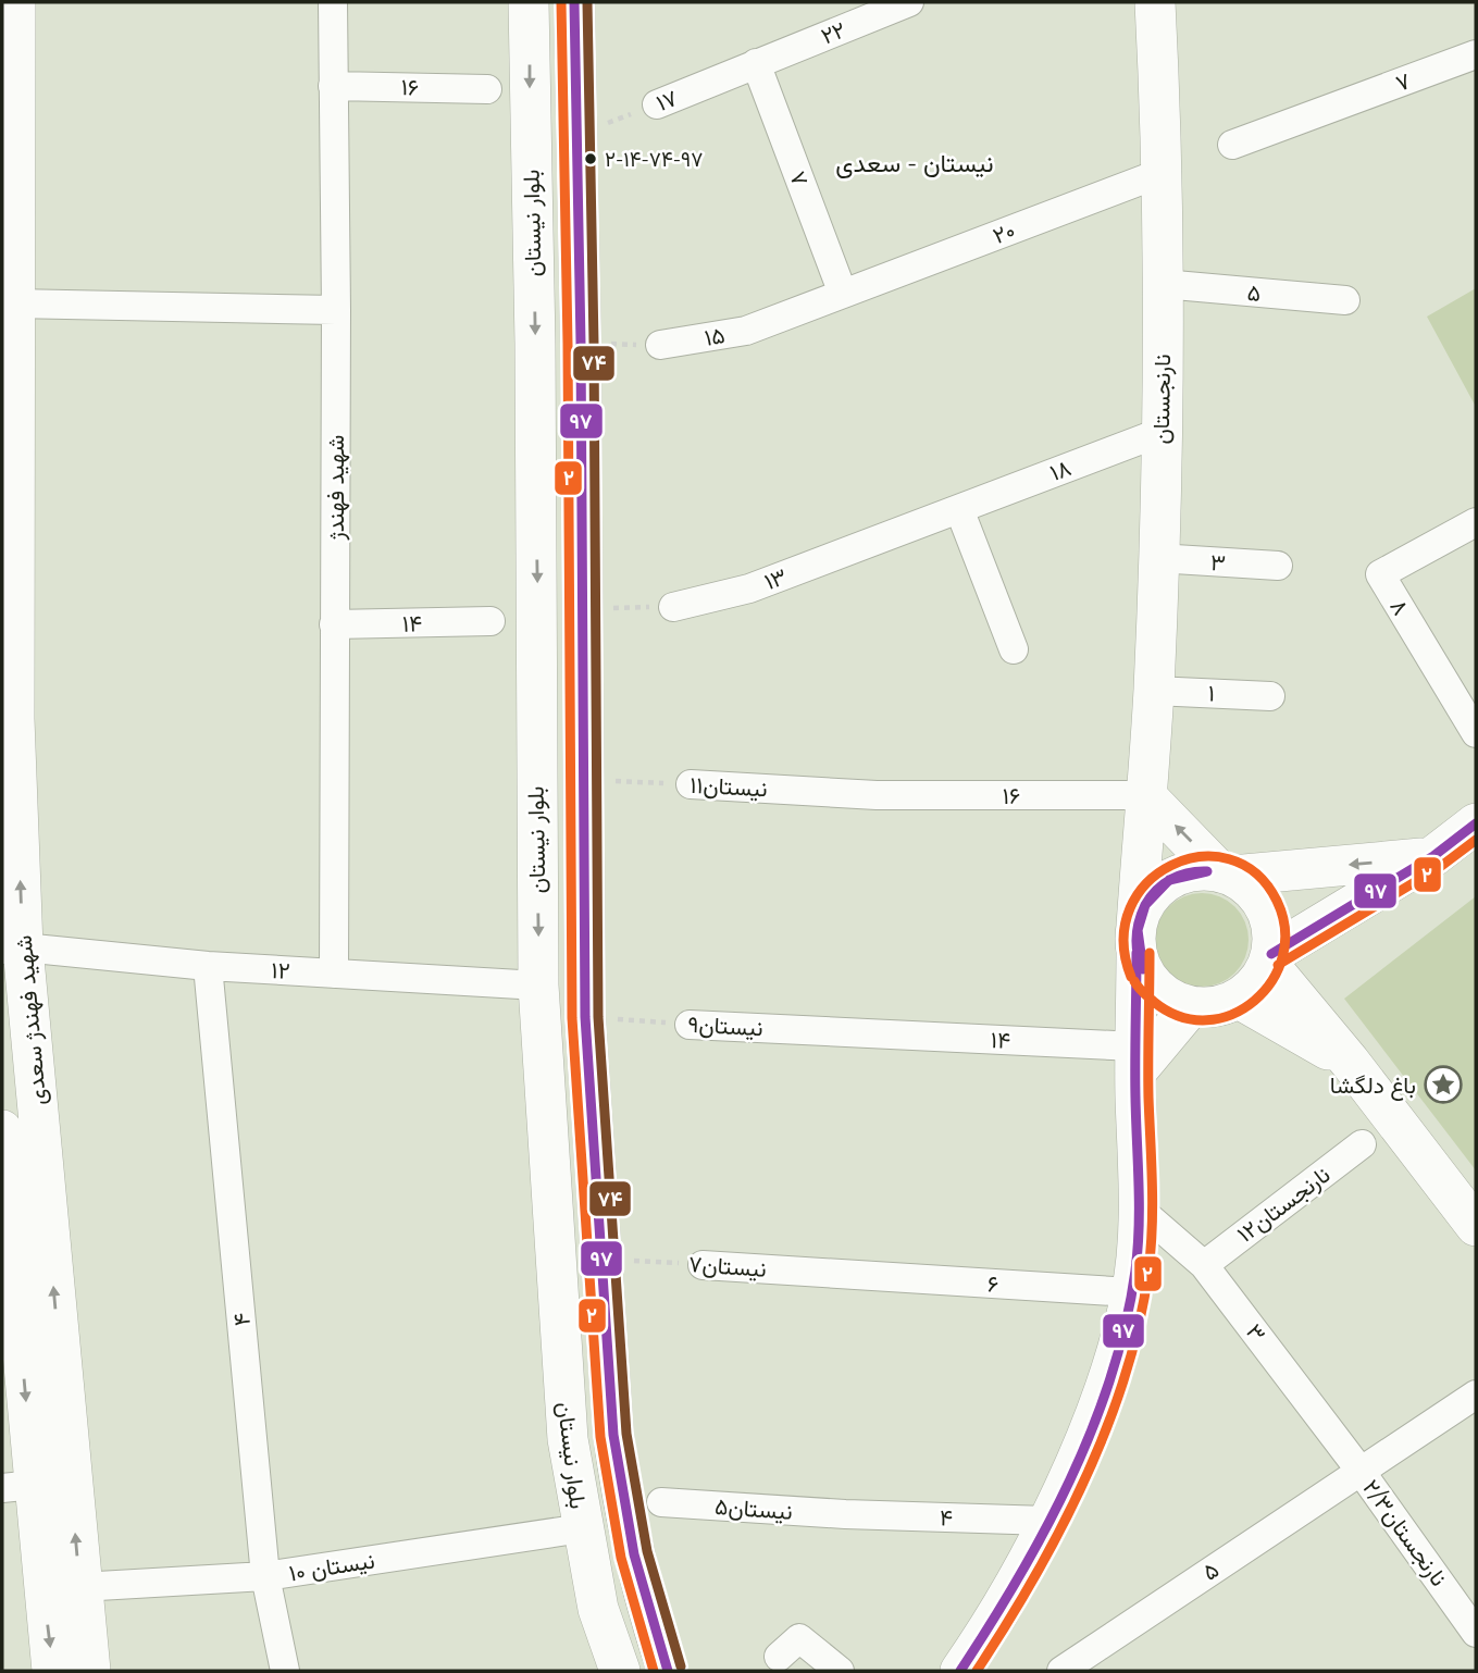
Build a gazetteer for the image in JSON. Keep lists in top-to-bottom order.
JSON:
{
  "streets": {
    "street": [
      "۲۲",
      "۷",
      "۱۶",
      "۱۷",
      "بلوار نیستان",
      "۲۰",
      "۵",
      "۱۵",
      "نارنجستان",
      "۱۸",
      "شهید فهندژ",
      "۳",
      "۱۳",
      "۸",
      "۱۴",
      "۱",
      "۱۱نیستان",
      "۱۲",
      "شهید فهندژ سعدی",
      "۹نیستان",
      "۱۲نارنجستان",
      "۷نیستان",
      "۶",
      "۴",
      "۵نیستان",
      "۲/۳نارنجستان",
      "نیستان ۱۰"
    ]
  },
  "crossings": [
    ["۲۲", "۷"],
    ["۲۲", "۱۷"],
    ["۷", "۱۷"],
    ["۷", "۲۰"],
    ["۷", "۱۵"],
    ["۱۶", "نارنجستان"],
    ["۱۶", "شهید فهندژ"],
    ["۱۶", "۱۱نیستان"],
    ["۱۷", "بلوار نیستان"],
    ["بلوار نیستان", "۱۱نیستان"],
    ["بلوار نیستان", "۱۲"],
    ["بلوار نیستان", "۹نیستان"],
    ["بلوار نیستان", "۷نیستان"],
    ["بلوار نیستان", "نیستان ۱۰"],
    ["۲۰", "۱۵"],
    ["۲۰", "نارنجستان"],
    ["۵", "نارنجستان"],
    ["۵", "۳"],
    ["۵", "۲/۳نارنجستان"],
    ["نارنجستان", "۱۸"],
    ["نارنجستان", "۳"],
    ["نارنجستان", "۱۴"],
    ["نارنجستان", "۱"],
    ["نارنجستان", "۶"],
    ["نارنجستان", "۴"],
    ["۱۸", "۱۳"],
    ["شهید فهندژ", "۱۴"],
    ["شهید فهندژ", "۱۲"],
    ["۳", "۱۲نارنجستان"],
    ["۳", "۲/۳نارنجستان"],
    ["۱۴", "۹نیستان"],
    ["۱۲", "شهید فهندژ سعدی"],
    ["۱۲", "۴"],
    ["شهید فهندژ سعدی", "نیستان ۱۰"],
    ["۷نیستان", "۶"],
    ["۴", "۵نیستان"],
    ["۴", "نیستان ۱۰"]
  ],
  "districts": ["نیستان - سعدی"],
  "places": {
    "other": ["۲-۱۴-۷۴-۹۷"],
    "place": ["باغ دلگشا"]
  },
  "lines": ["transit line ۹۷", "transit line ۲", "transit line ۷۴"]
}
